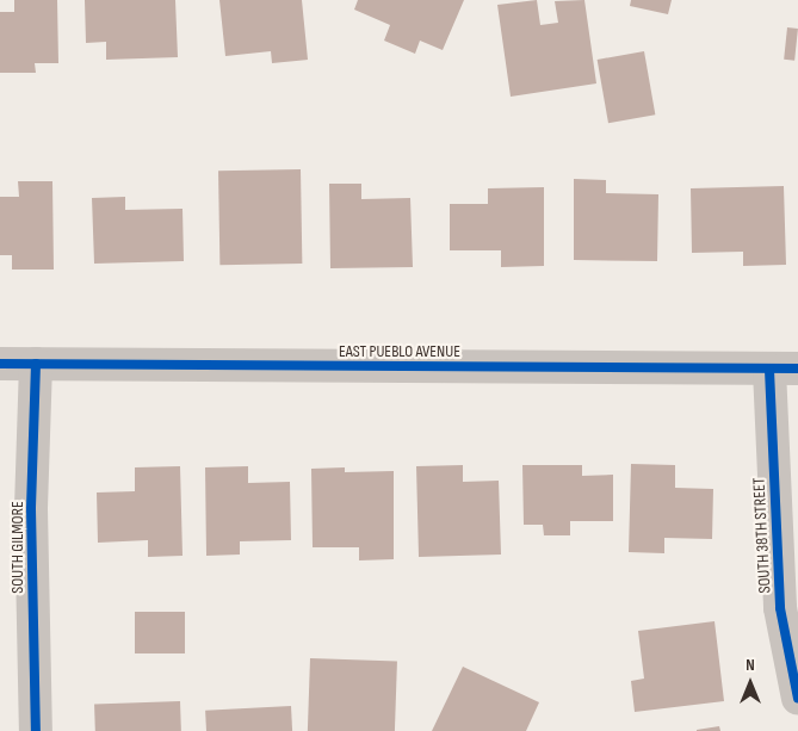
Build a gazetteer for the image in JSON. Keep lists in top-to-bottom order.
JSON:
{
  "streets": {
    "street": ["EAST PUEBLO AVENUE", "SOUTH 38TH STREET", "SOUTH GILMORE"]
  },
  "crossings": [
    ["EAST PUEBLO AVENUE", "SOUTH 38TH STREET"],
    ["EAST PUEBLO AVENUE", "SOUTH GILMORE"]
  ],
  "north": "top"
}
